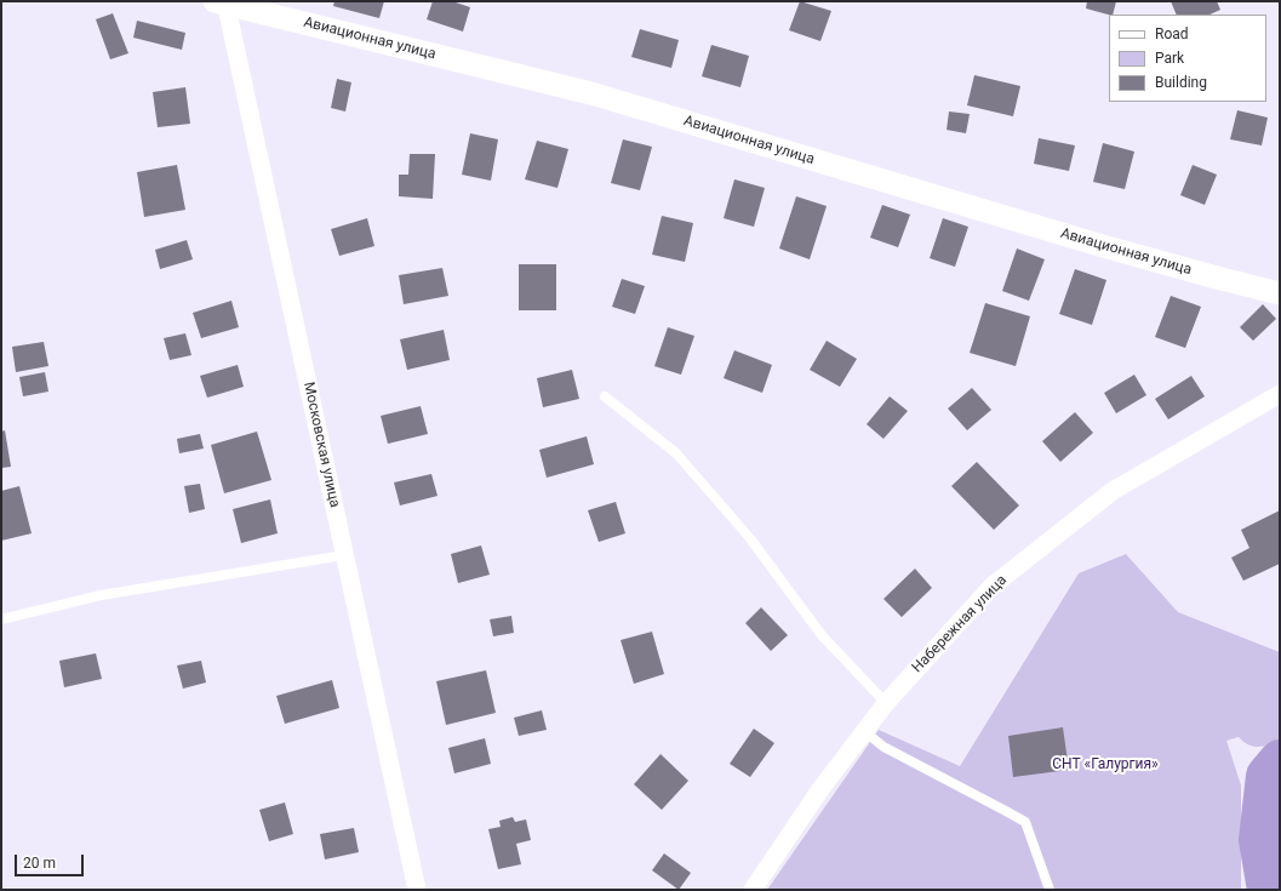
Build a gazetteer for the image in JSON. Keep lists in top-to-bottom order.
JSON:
{
  "streets": {
    "street": ["Авиационная улица", "Московская улица", "Набережная улица"]
  },
  "crossings": [
    ["Авиационная улица", "Московская улица"]
  ],
  "parks": ["СНТ «Галургия»"],
  "legend": ["Road", "Park", "Building"],
  "scale_bar": "20 m"
}
